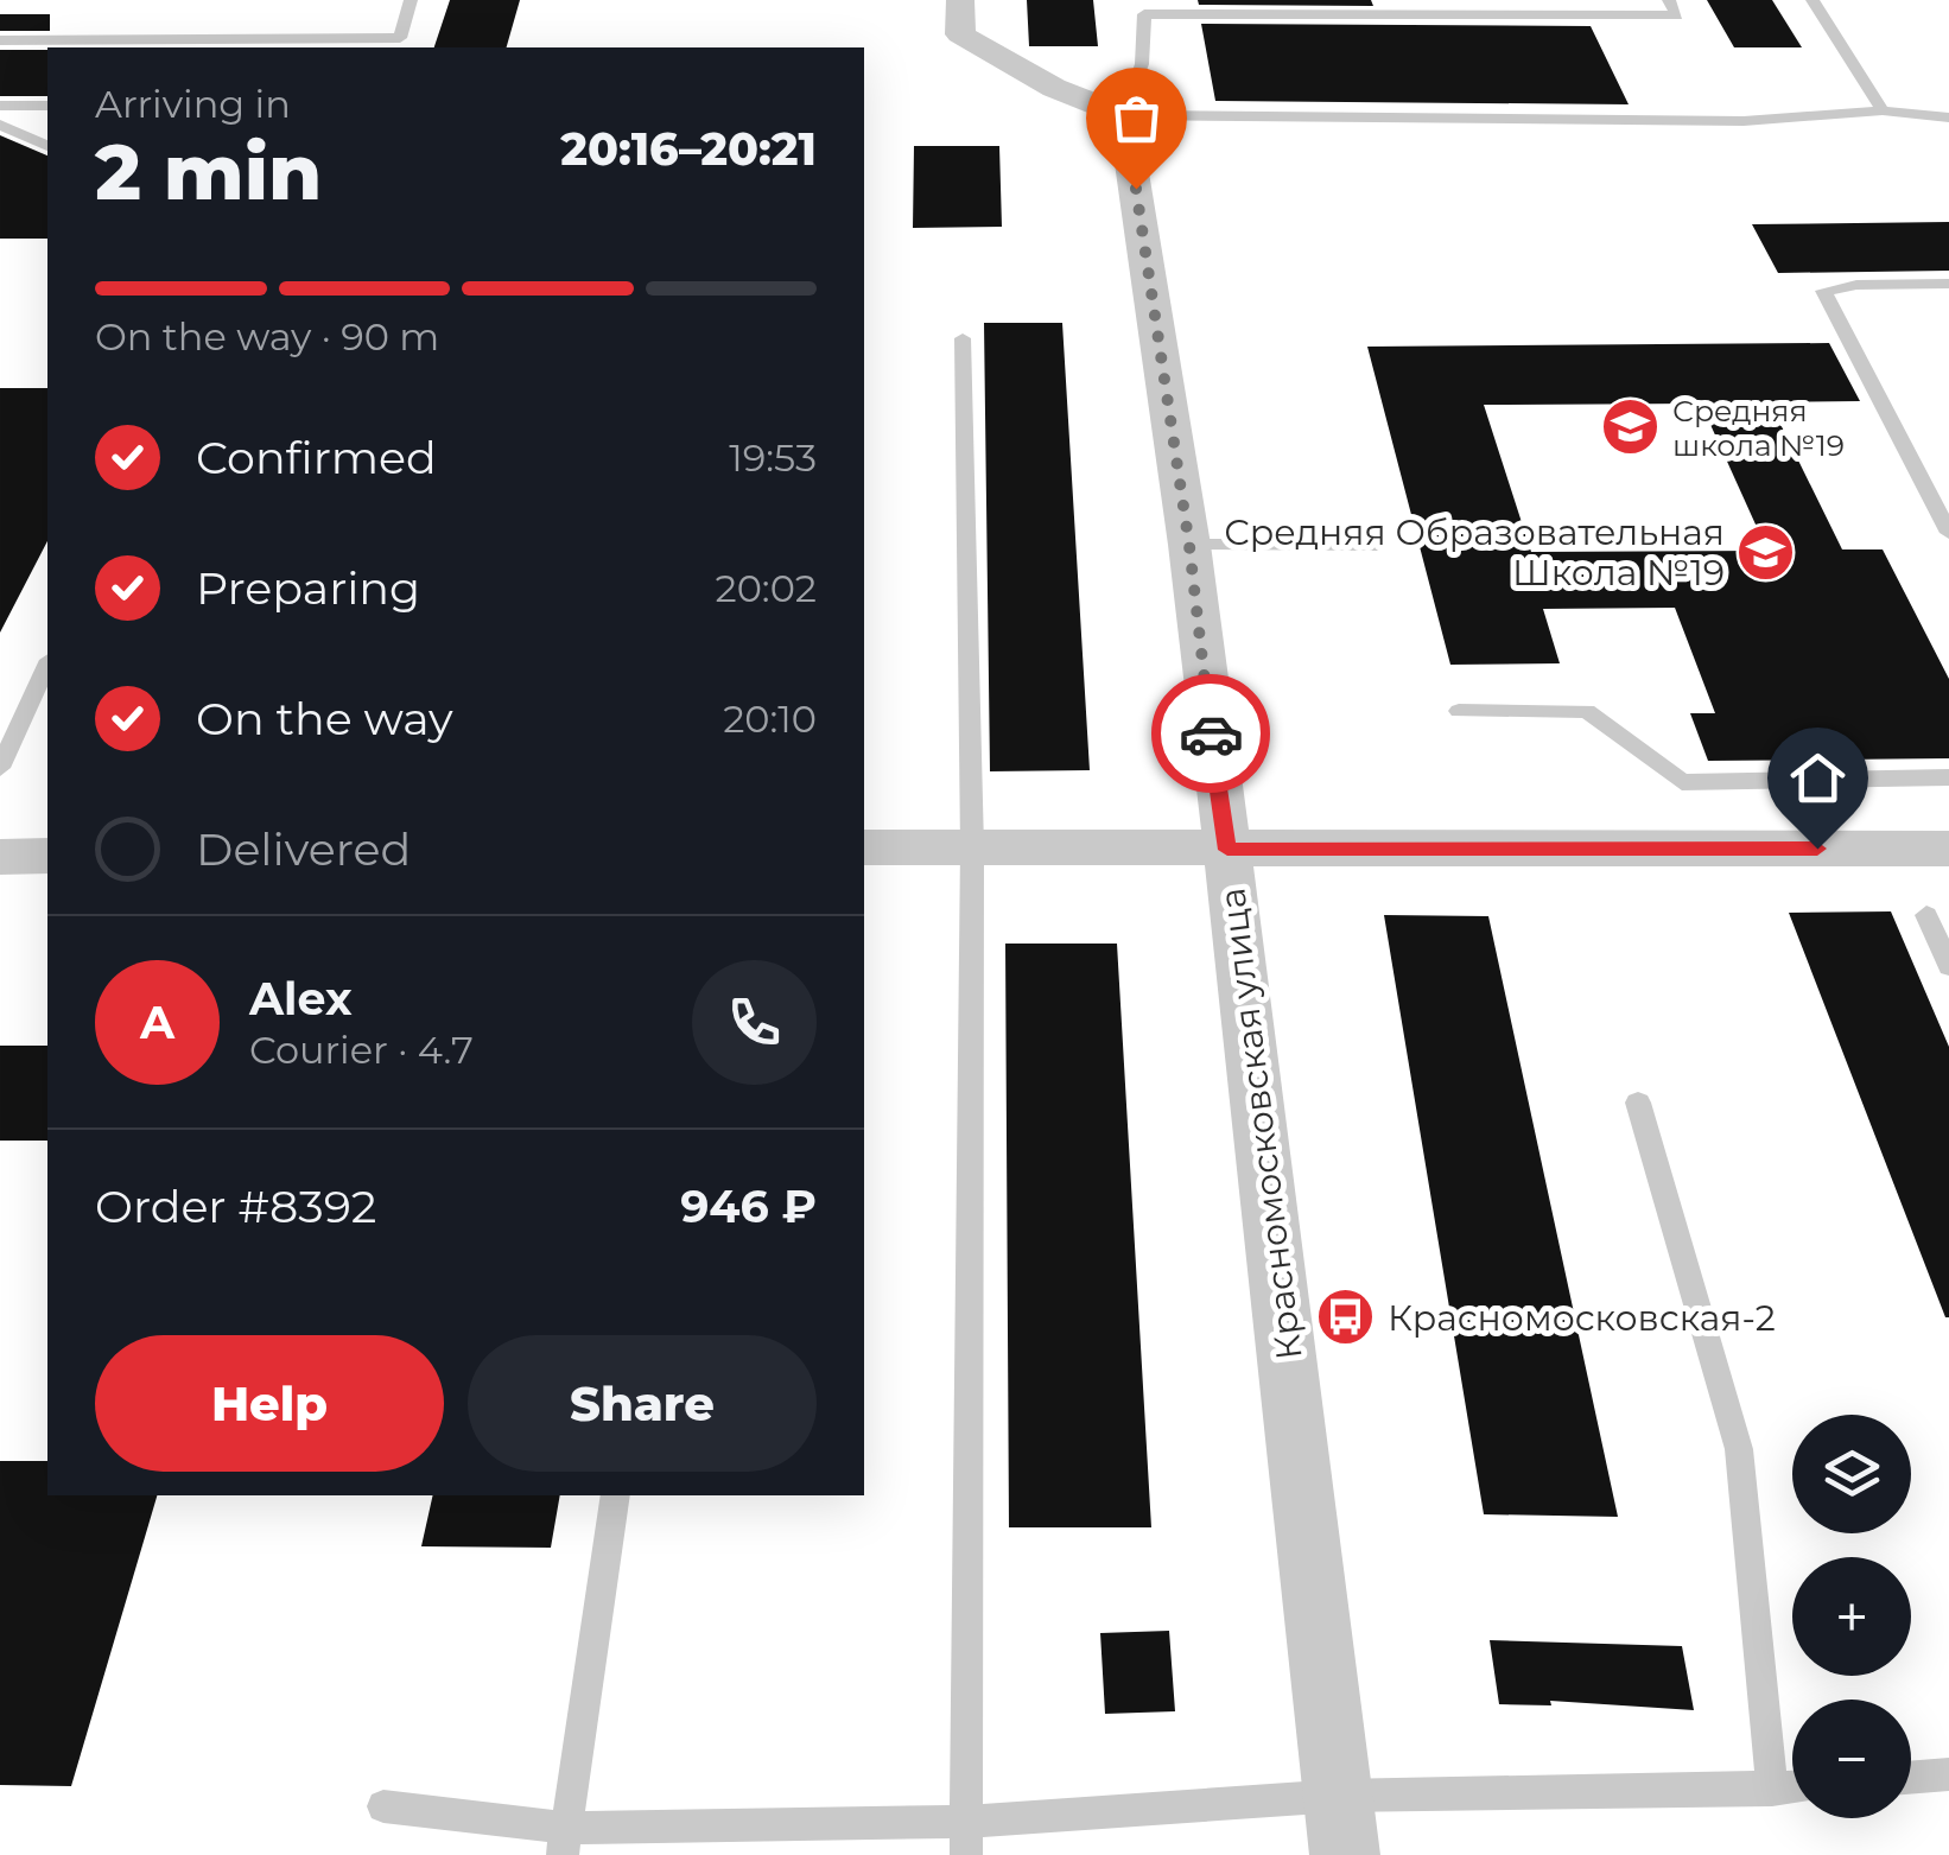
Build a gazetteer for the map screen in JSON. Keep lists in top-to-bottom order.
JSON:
{
  "streets": {
    "street": ["Красномосковская улица"]
  },
  "places": {
    "school or university": ["Средняя школа №19", "Средняя Образовательная Школа №19"],
    "bus stop": ["Красномосковская-2"]
  },
  "page": {
    "heading": ["2 min", "Arriving in", "20:16–20:21"],
    "panel": [
      "Alex",
      "Courier · 4.7",
      "Order #8392",
      "946 ₽"
    ],
    "bar": "On the way · 90 m",
    "list": [
      ["Confirmed", "19:53"],
      ["Preparing", "20:02"],
      ["On the way", "20:10"],
      "Delivered"
    ],
    "round": "A",
    "buttons": ["Help", "Share"],
    "map_buttons": ["+", "−"]
  }
}
